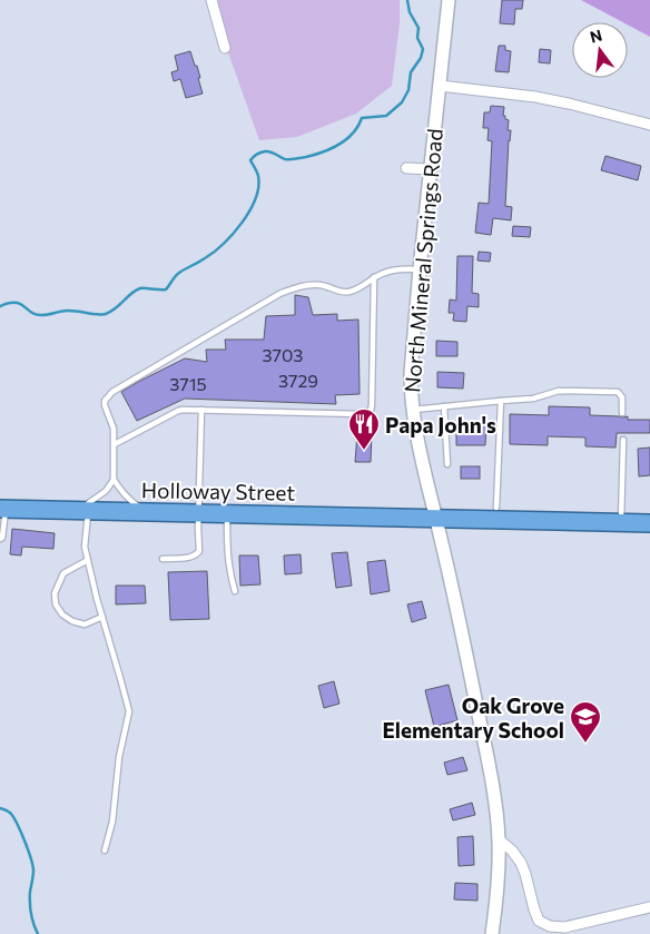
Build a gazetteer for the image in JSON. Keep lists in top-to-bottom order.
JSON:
{
  "streets": {
    "highway": ["Holloway Street"],
    "street": ["North Mineral Springs Road"]
  },
  "crossings": [
    ["North Mineral Springs Road", "Holloway Street"]
  ],
  "places": {
    "restaurant": ["Papa John's"],
    "school or university": ["Oak Grove Elementary School"]
  },
  "house_numbers": ["3703", "3729", "3715"],
  "north": "top"
}
